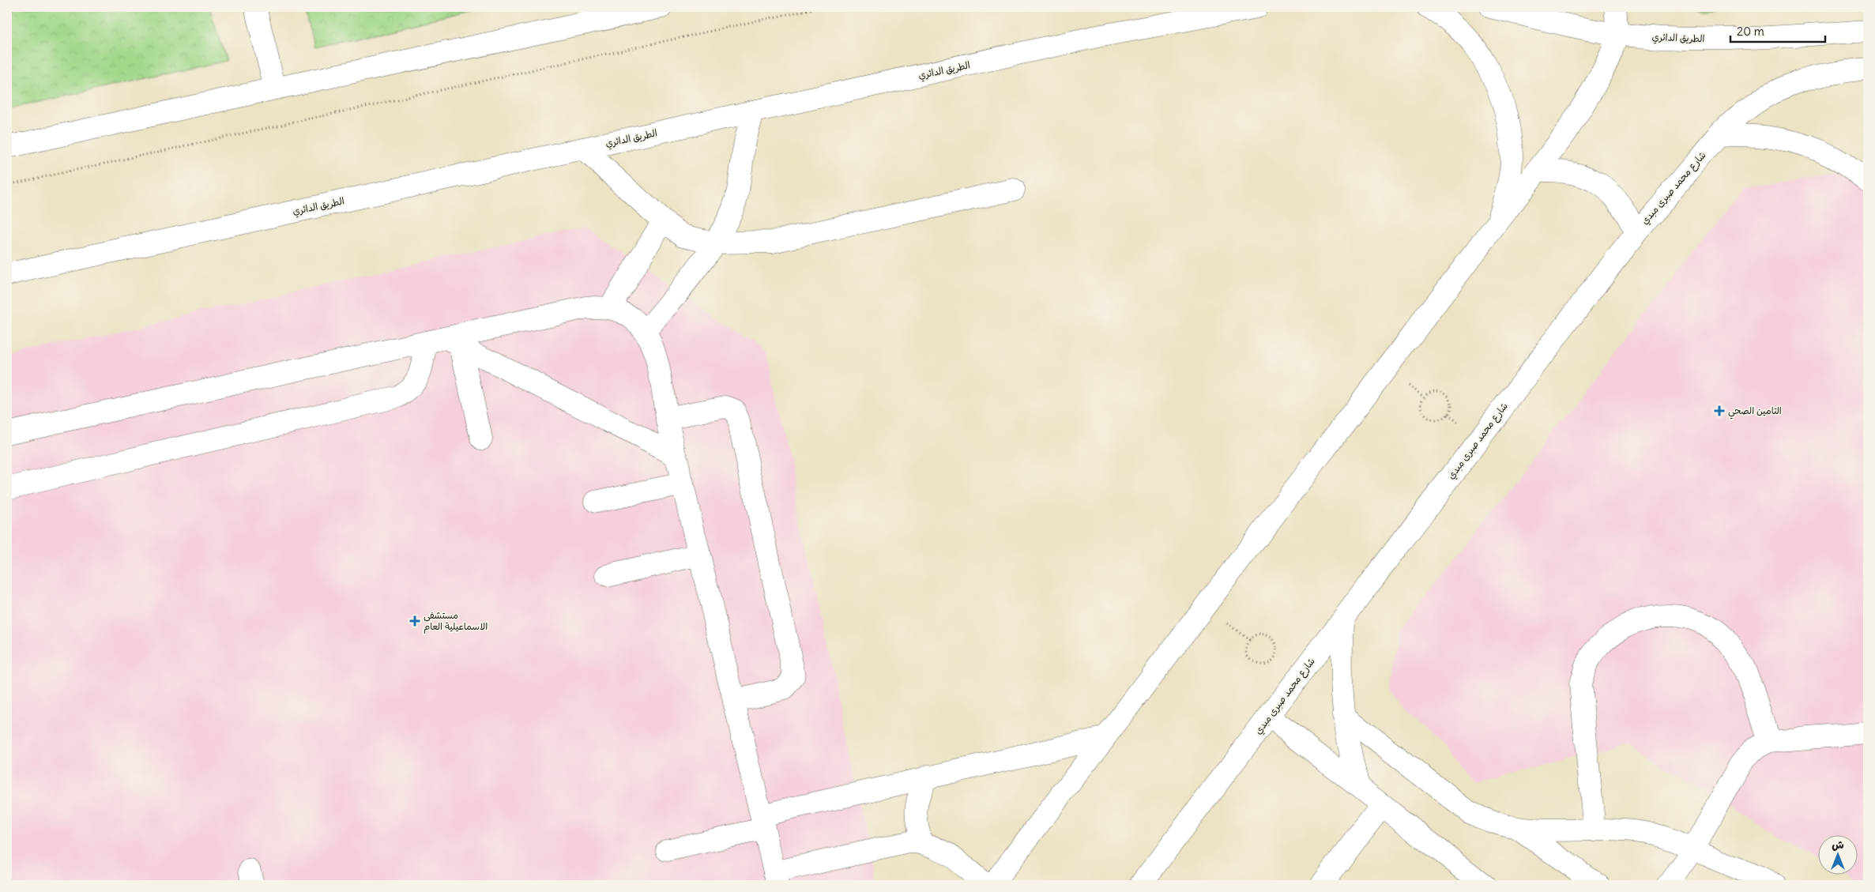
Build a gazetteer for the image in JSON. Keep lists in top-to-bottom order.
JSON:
{
  "streets": {
    "main road": ["الطريق الدائري", "شارع محمد صبرى مبدي"]
  },
  "places": {
    "health": ["التامين الصحي", "مستشفى الاسماعيلية العام"]
  },
  "scale_bar": "20 m",
  "north": "top"
}
